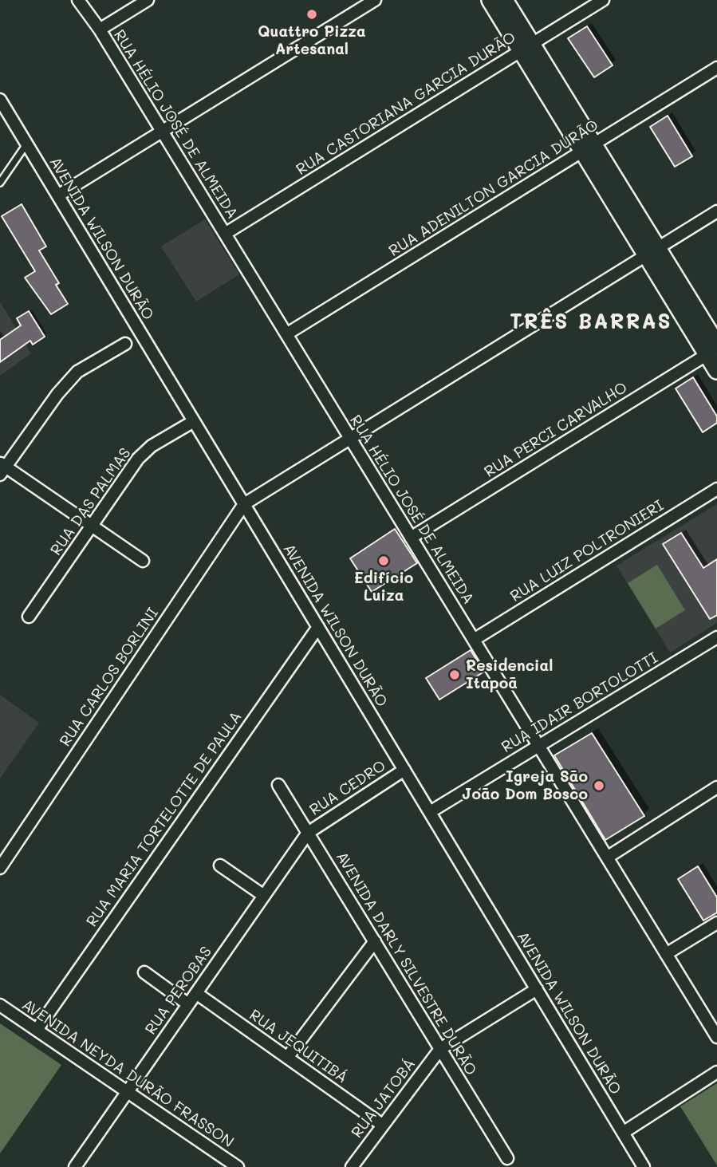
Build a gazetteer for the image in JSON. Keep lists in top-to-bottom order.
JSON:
{
  "streets": {
    "street": [
      "RUA CASTORIANA GARCIA DURÃO",
      "RUA HÉLIO JOSÉ DE ALMEIDA",
      "RUA ADENILTON GARCIA DURÃO",
      "AVENIDA WILSON DURÃO",
      "RUA PERCI CARVALHO",
      "RUA DAS PALMAS",
      "RUA LUIZ POLTRONIERI",
      "RUA CARLOS BORLINI",
      "RUA IDAIR BORTOLOTTI",
      "RUA CEDRO",
      "RUA MARIA TORTELOTTE DE PAULA",
      "AVENIDA DARLY SILVESTRE DURÃO",
      "RUA PEROBAS",
      "RUA JEQUITIBÁ",
      "AVENIDA NEYDA DURÃO FRASSON",
      "RUA JATOBÁ"
    ]
  },
  "crossings": [
    ["RUA CASTORIANA GARCIA DURÃO", "RUA HÉLIO JOSÉ DE ALMEIDA"],
    ["RUA HÉLIO JOSÉ DE ALMEIDA", "RUA ADENILTON GARCIA DURÃO"],
    ["RUA HÉLIO JOSÉ DE ALMEIDA", "RUA PERCI CARVALHO"],
    ["RUA HÉLIO JOSÉ DE ALMEIDA", "RUA LUIZ POLTRONIERI"],
    ["RUA HÉLIO JOSÉ DE ALMEIDA", "RUA IDAIR BORTOLOTTI"],
    ["AVENIDA WILSON DURÃO", "RUA DAS PALMAS"],
    ["AVENIDA WILSON DURÃO", "RUA CARLOS BORLINI"],
    ["AVENIDA WILSON DURÃO", "RUA IDAIR BORTOLOTTI"],
    ["AVENIDA WILSON DURÃO", "RUA CEDRO"],
    ["AVENIDA WILSON DURÃO", "RUA MARIA TORTELOTTE DE PAULA"],
    ["RUA CEDRO", "AVENIDA DARLY SILVESTRE DURÃO"],
    ["RUA CEDRO", "RUA PEROBAS"],
    ["RUA MARIA TORTELOTTE DE PAULA", "AVENIDA NEYDA DURÃO FRASSON"],
    ["AVENIDA DARLY SILVESTRE DURÃO", "RUA PEROBAS"],
    ["AVENIDA DARLY SILVESTRE DURÃO", "RUA JATOBÁ"],
    ["RUA PEROBAS", "RUA JEQUITIBÁ"],
    ["RUA PEROBAS", "AVENIDA NEYDA DURÃO FRASSON"],
    ["RUA JEQUITIBÁ", "RUA JATOBÁ"]
  ],
  "districts": ["TRÊS BARRAS"],
  "places": [
    "Quattro Pizza Artesanal",
    "Edifício Luiza",
    "Residencial Itapoã",
    "Igreja São João Dom Bosco"
  ]
}
